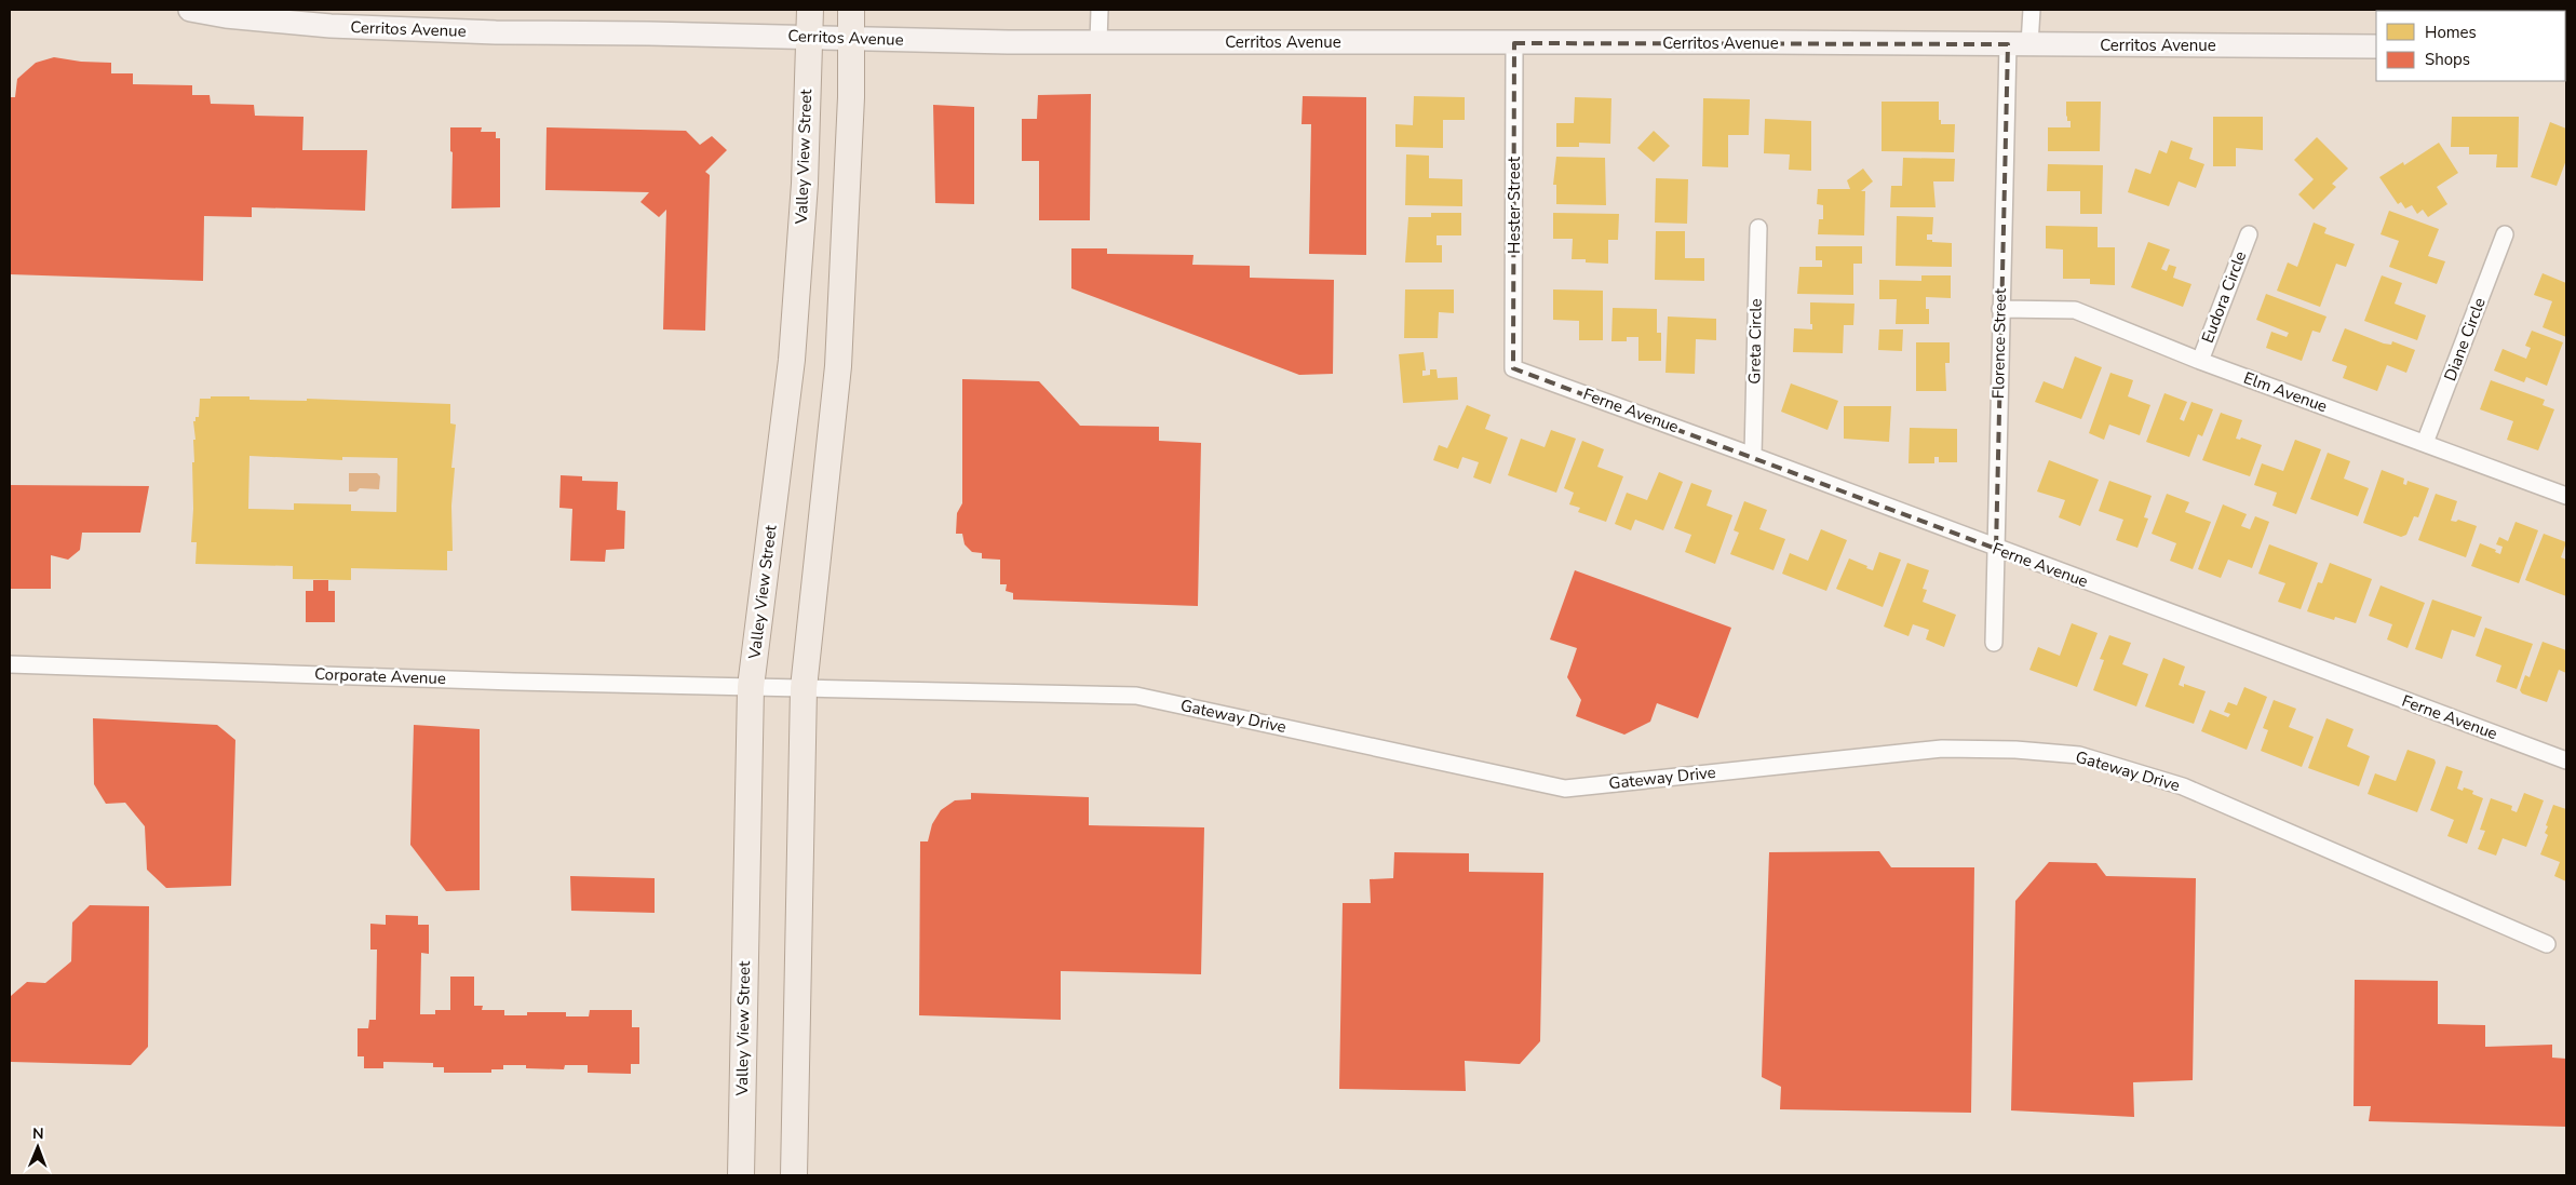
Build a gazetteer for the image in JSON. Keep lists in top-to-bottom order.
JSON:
{
  "streets": {
    "main road": ["Cerritos Avenue", "Valley View Street"],
    "street": [
      "Hester Street",
      "Eudora Circle",
      "Diane Circle",
      "Greta Circle",
      "Florence Street",
      "Elm Avenue",
      "Ferne Avenue",
      "Corporate Avenue",
      "Gateway Drive"
    ]
  },
  "crossings": [
    ["Cerritos Avenue", "Valley View Street"],
    ["Cerritos Avenue", "Hester Street"],
    ["Cerritos Avenue", "Florence Street"],
    ["Valley View Street", "Corporate Avenue"],
    ["Valley View Street", "Gateway Drive"],
    ["Hester Street", "Ferne Avenue"],
    ["Eudora Circle", "Elm Avenue"],
    ["Diane Circle", "Elm Avenue"],
    ["Greta Circle", "Ferne Avenue"],
    ["Florence Street", "Elm Avenue"],
    ["Florence Street", "Ferne Avenue"],
    ["Corporate Avenue", "Gateway Drive"]
  ],
  "legend": ["Homes", "Shops"],
  "north": "top"
}
